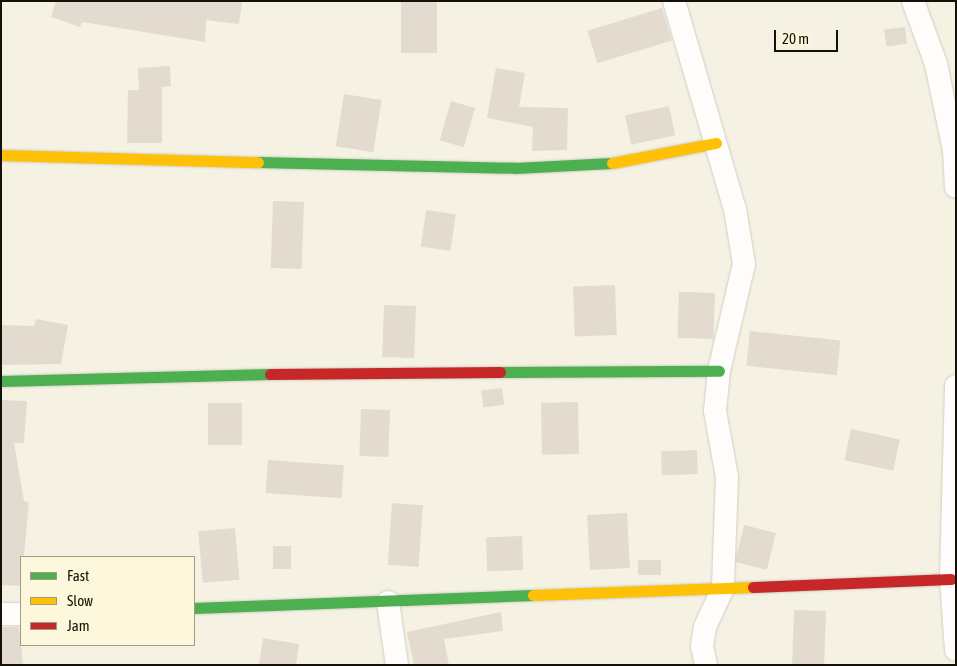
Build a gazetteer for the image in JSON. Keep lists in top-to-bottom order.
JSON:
{
  "legend": ["Fast", "Slow", "Jam"],
  "scale_bar": "20 m"
}
